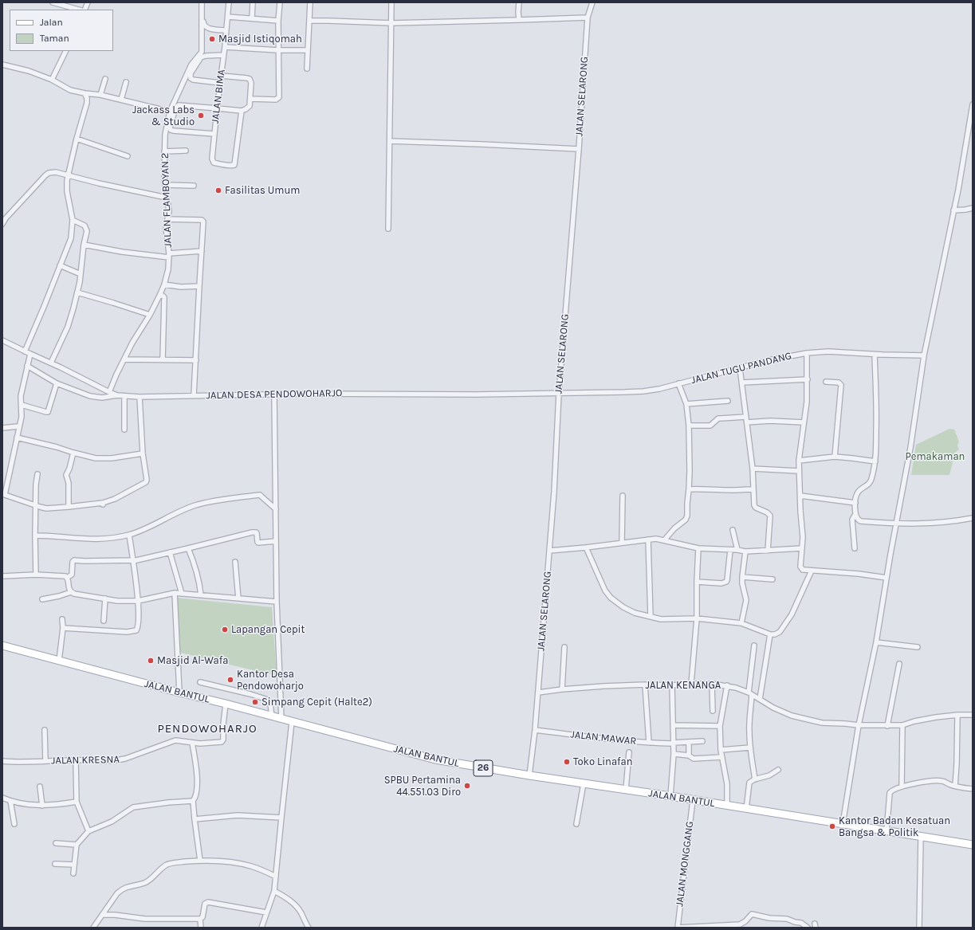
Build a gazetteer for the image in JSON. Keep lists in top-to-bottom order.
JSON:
{
  "streets": {
    "main road": ["JALAN BANTUL", "26"],
    "street": [
      "JALAN BIMA",
      "JALAN SELARONG",
      "JALAN FLAMBOYAN 2",
      "JALAN TUGU PANDANG",
      "JALAN DESA PENDOWOHARJO",
      "JALAN KENANGA",
      "JALAN MAWAR",
      "JALAN KRESNA",
      "JALAN MONGGANG"
    ]
  },
  "crossings": [
    ["JALAN SELARONG", "JALAN TUGU PANDANG"],
    ["JALAN SELARONG", "JALAN DESA PENDOWOHARJO"],
    ["JALAN SELARONG", "JALAN KENANGA"],
    ["JALAN SELARONG", "JALAN BANTUL"],
    ["JALAN SELARONG", "JALAN MAWAR"],
    ["JALAN FLAMBOYAN 2", "JALAN DESA PENDOWOHARJO"],
    ["JALAN TUGU PANDANG", "JALAN DESA PENDOWOHARJO"],
    ["JALAN BANTUL", "JALAN KRESNA"],
    ["JALAN BANTUL", "JALAN MONGGANG"]
  ],
  "districts": ["PENDOWOHARJO"],
  "parks": ["Pemakaman"],
  "places": [
    "Masjid Istiqomah",
    "Jackass Labs & Studio",
    "Fasilitas Umum",
    "Lapangan Cepit",
    "Masjid Al-Wafa",
    "Kantor Desa Pendowoharjo",
    "Simpang Cepit (Halte2)",
    "Toko Linafan",
    "SPBU Pertamina 44.551.03 Diro",
    "Kantor Badan Kesatuan Bangsa & Politik"
  ],
  "legend": ["Jalan", "Taman"]
}
